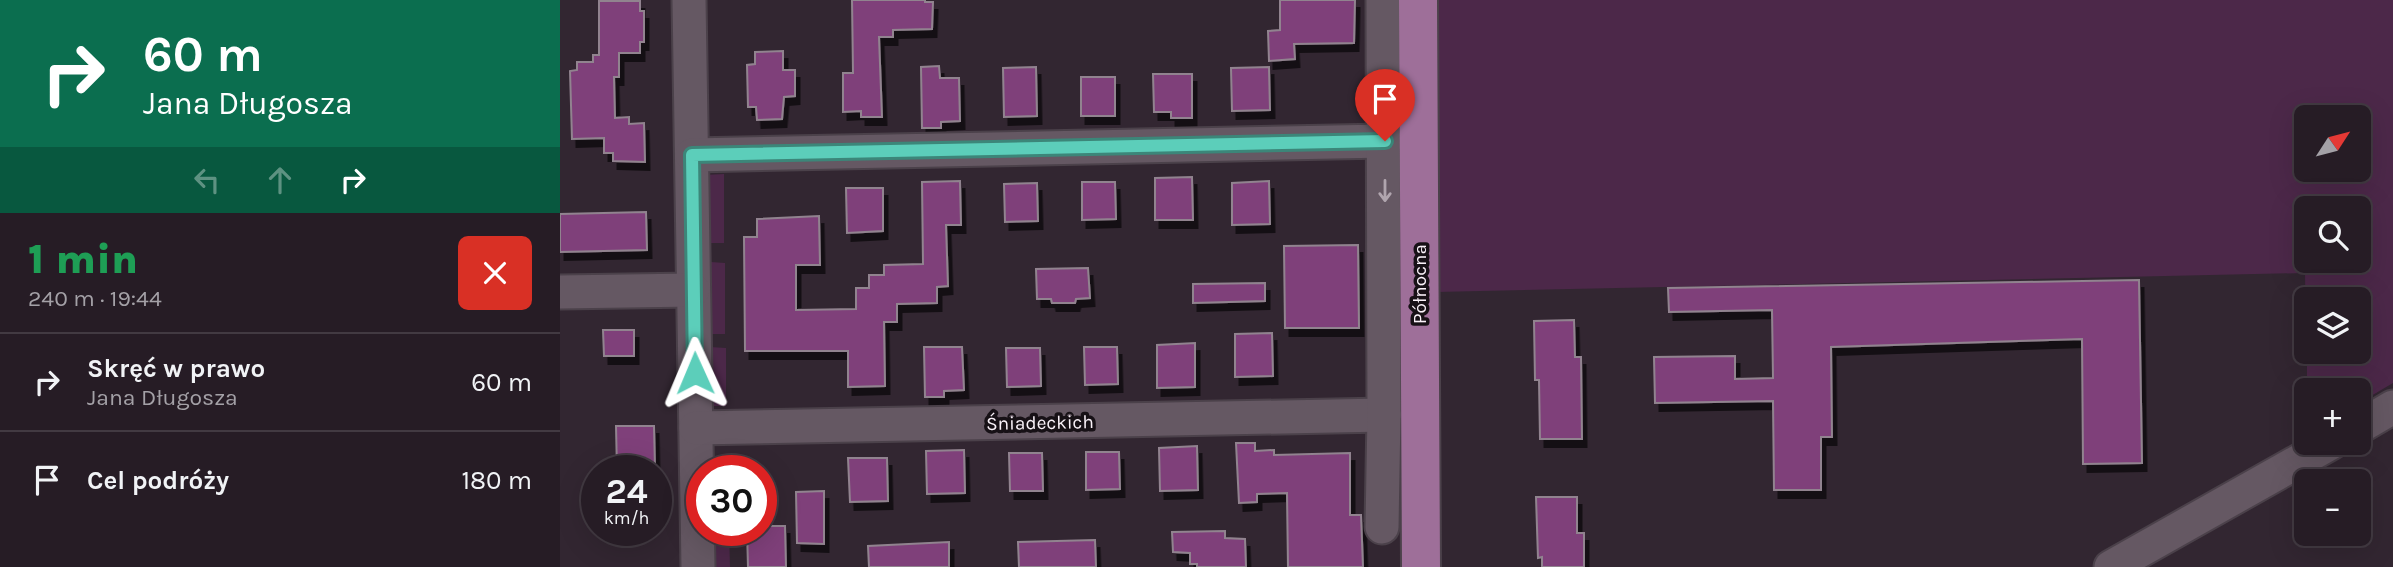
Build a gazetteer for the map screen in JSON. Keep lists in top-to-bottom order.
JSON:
{
  "streets": {
    "main road": ["Północna"],
    "street": ["Śniadeckich"]
  },
  "crossings": [
    ["Północna", "Śniadeckich"]
  ],
  "north": "top right",
  "page": {
    "turn": ["60 m", "Jana Długosza"],
    "map_buttons": ["+", "−"],
    "heading": ["1 min", "240 m · 19:44"],
    "list": [
      {
        "name": "Skręć w prawo",
        "note": "Jana Długosza",
        "value": "60 m"
      },
      {
        "name": "Cel podróży",
        "value": "180 m"
      }
    ],
    "speed": "24 km/h",
    "limit": "30"
  }
}
